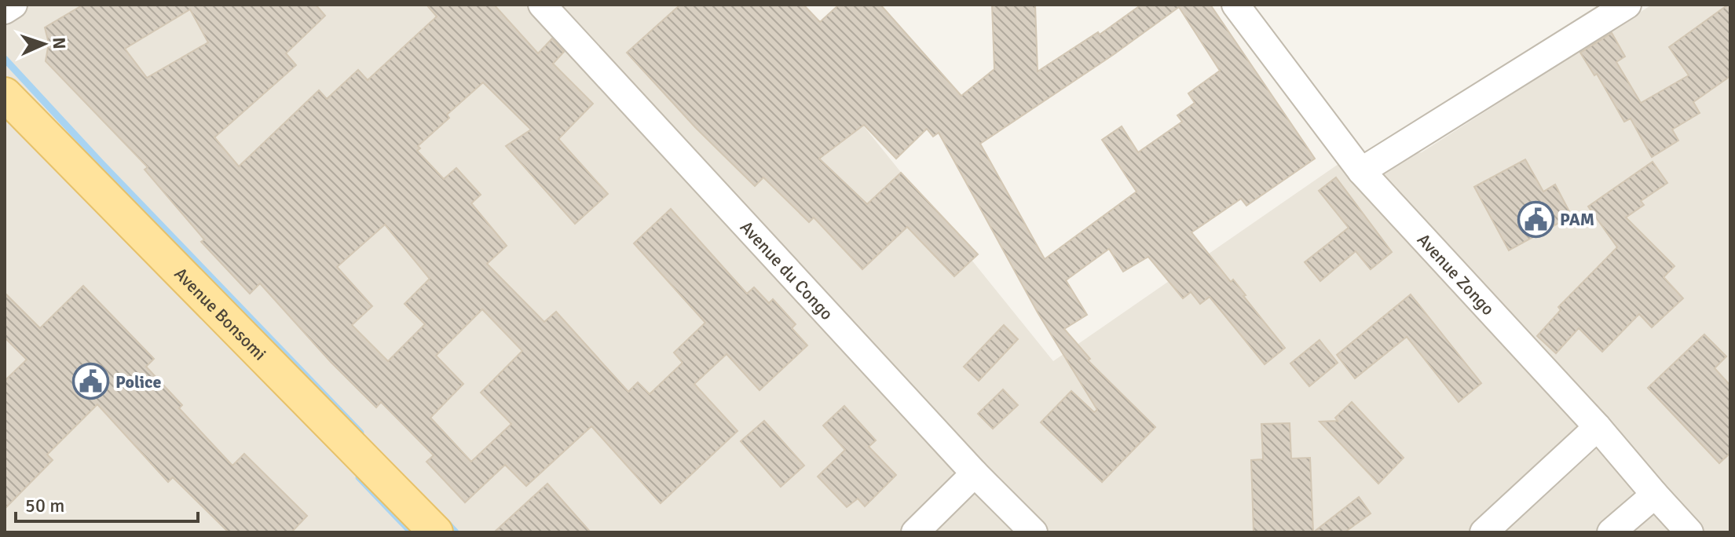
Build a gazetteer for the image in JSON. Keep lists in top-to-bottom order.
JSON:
{
  "streets": {
    "main road": ["Avenue Bonsomi"],
    "street": ["Avenue du Congo", "Avenue Zongo"]
  },
  "places": {
    "public building": ["PAM", "Police"]
  },
  "scale_bar": "50 m",
  "north": "right"
}
